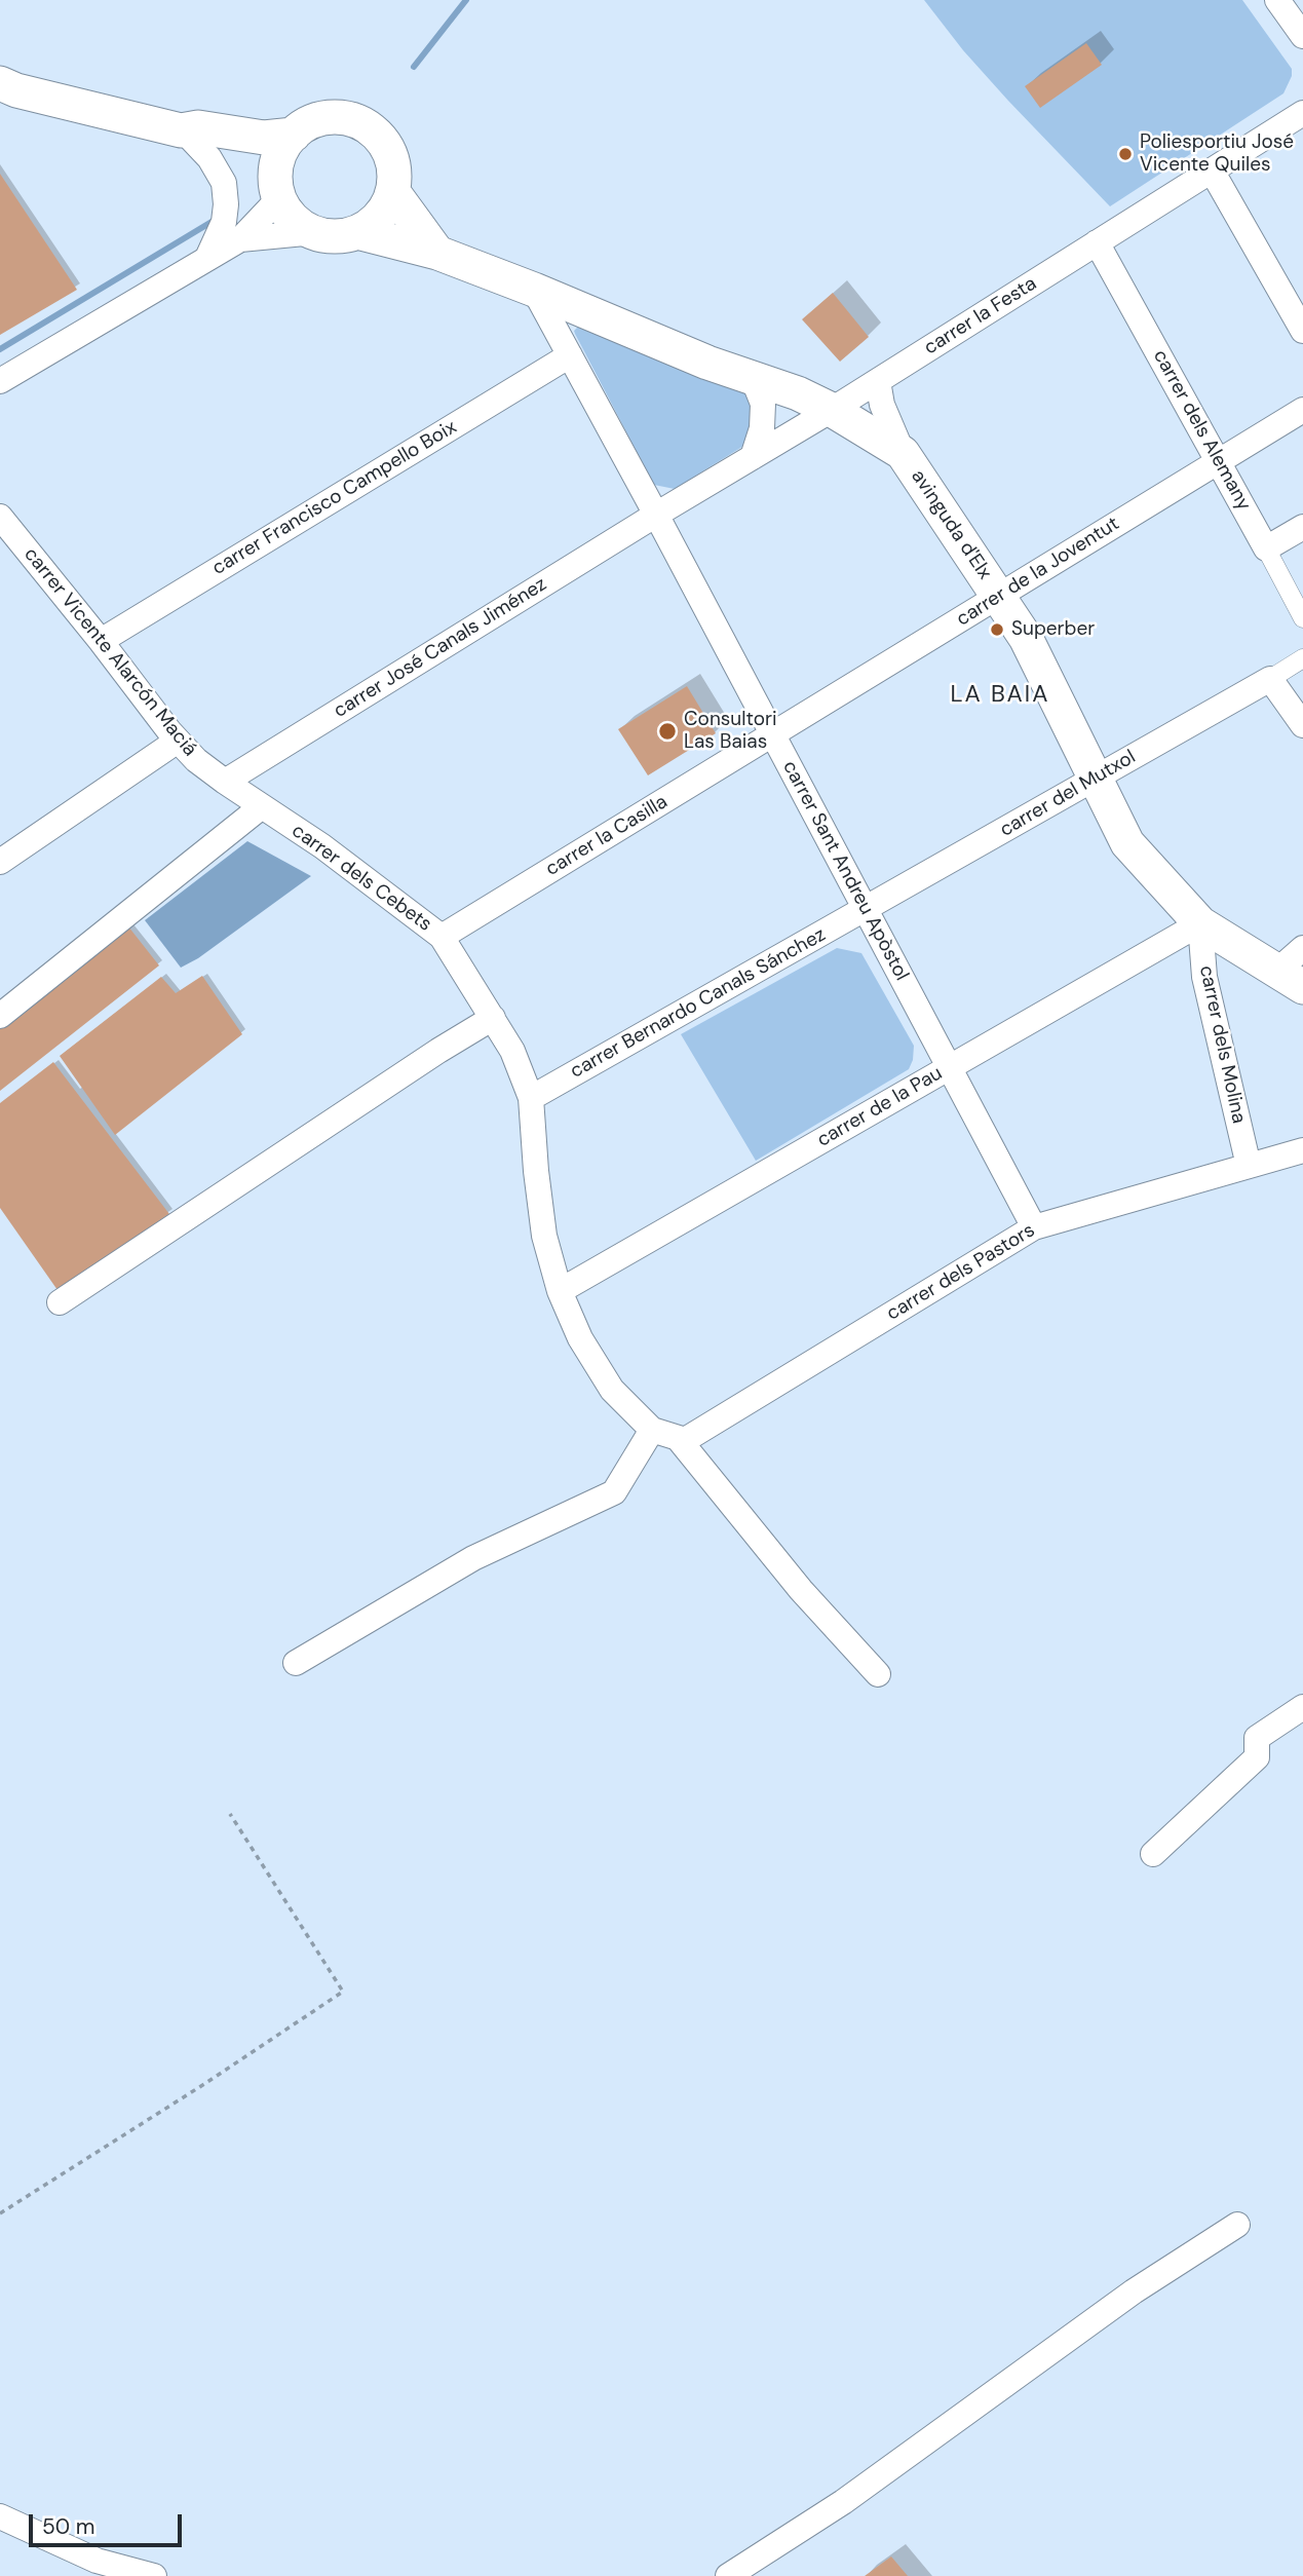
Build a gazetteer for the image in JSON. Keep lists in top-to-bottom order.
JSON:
{
  "streets": {
    "main road": ["avinguda d'Elx"],
    "street": [
      "carrer la Festa",
      "carrer dels Alemany",
      "carrer Francisco Campello Boix",
      "carrer de la Joventut",
      "carrer José Canals Jiménez",
      "carrer Vicente Alarcón Maciá",
      "carrer del Mutxol",
      "carrer la Casilla",
      "carrer Sant Andreu Apòstol",
      "carrer dels Cebets",
      "carrer Bernardo Canals Sánchez",
      "carrer dels Molina",
      "carrer de la Pau",
      "carrer dels Pastors"
    ]
  },
  "crossings": [
    ["carrer la Festa", "carrer dels Alemany"],
    ["carrer la Festa", "avinguda d'Elx"],
    ["carrer la Festa", "carrer José Canals Jiménez"],
    ["carrer la Festa", "carrer Sant Andreu Apòstol"],
    ["carrer dels Alemany", "carrer de la Joventut"],
    ["carrer Francisco Campello Boix", "carrer Vicente Alarcón Maciá"],
    ["carrer Francisco Campello Boix", "carrer Sant Andreu Apòstol"],
    ["avinguda d'Elx", "carrer de la Joventut"],
    ["avinguda d'Elx", "carrer del Mutxol"],
    ["avinguda d'Elx", "carrer Sant Andreu Apòstol"],
    ["avinguda d'Elx", "carrer dels Molina"],
    ["avinguda d'Elx", "carrer de la Pau"],
    ["carrer de la Joventut", "carrer la Casilla"],
    ["carrer de la Joventut", "carrer Sant Andreu Apòstol"],
    ["carrer José Canals Jiménez", "carrer Vicente Alarcón Maciá"],
    ["carrer José Canals Jiménez", "carrer Sant Andreu Apòstol"],
    ["carrer José Canals Jiménez", "carrer dels Cebets"],
    ["carrer Vicente Alarcón Maciá", "carrer dels Cebets"],
    ["carrer del Mutxol", "carrer Sant Andreu Apòstol"],
    ["carrer del Mutxol", "carrer Bernardo Canals Sánchez"],
    ["carrer la Casilla", "carrer Sant Andreu Apòstol"],
    ["carrer la Casilla", "carrer dels Cebets"],
    ["carrer Sant Andreu Apòstol", "carrer Bernardo Canals Sánchez"],
    ["carrer Sant Andreu Apòstol", "carrer de la Pau"],
    ["carrer Sant Andreu Apòstol", "carrer dels Pastors"],
    ["carrer dels Cebets", "carrer Bernardo Canals Sánchez"],
    ["carrer dels Cebets", "carrer de la Pau"],
    ["carrer dels Cebets", "carrer dels Pastors"],
    ["carrer dels Molina", "carrer de la Pau"],
    ["carrer dels Molina", "carrer dels Pastors"]
  ],
  "districts": ["LA BAIA"],
  "places": ["Poliesportiu José Vicente Quiles", "Superber", "Consultori Las Baias"],
  "scale_bar": "50 m"
}
